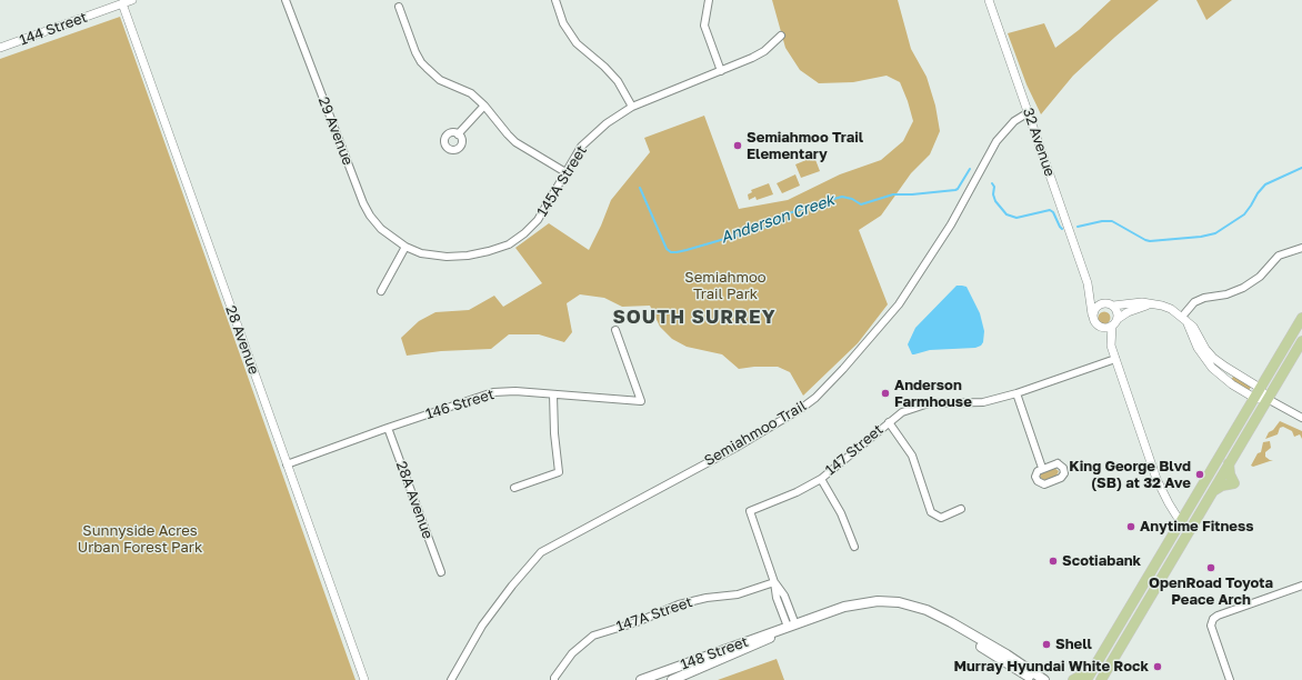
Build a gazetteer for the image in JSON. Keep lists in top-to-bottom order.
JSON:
{
  "streets": {
    "main road": ["148 Street"],
    "street": [
      "144 Street",
      "29 Avenue",
      "32 Avenue",
      "145A Street",
      "28 Avenue",
      "146 Street",
      "Semiahmoo Trail",
      "147 Street",
      "28A Avenue",
      "147A Street"
    ]
  },
  "crossings": [
    ["144 Street", "28 Avenue"],
    ["29 Avenue", "145A Street"],
    ["32 Avenue", "Semiahmoo Trail"],
    ["28 Avenue", "146 Street"],
    ["146 Street", "28A Avenue"],
    ["147 Street", "147A Street"]
  ],
  "districts": ["SOUTH SURREY"],
  "water": ["Anderson Creek"],
  "parks": ["Semiahmoo Trail Park", "Sunnyside Acres Urban Forest Park"],
  "places": [
    "Semiahmoo Trail Elementary",
    "Anderson Farmhouse",
    "King George Blvd (SB) at 32 Ave",
    "Anytime Fitness",
    "Scotiabank",
    "OpenRoad Toyota Peace Arch",
    "Shell",
    "Murray Hyundai White Rock"
  ]
}
